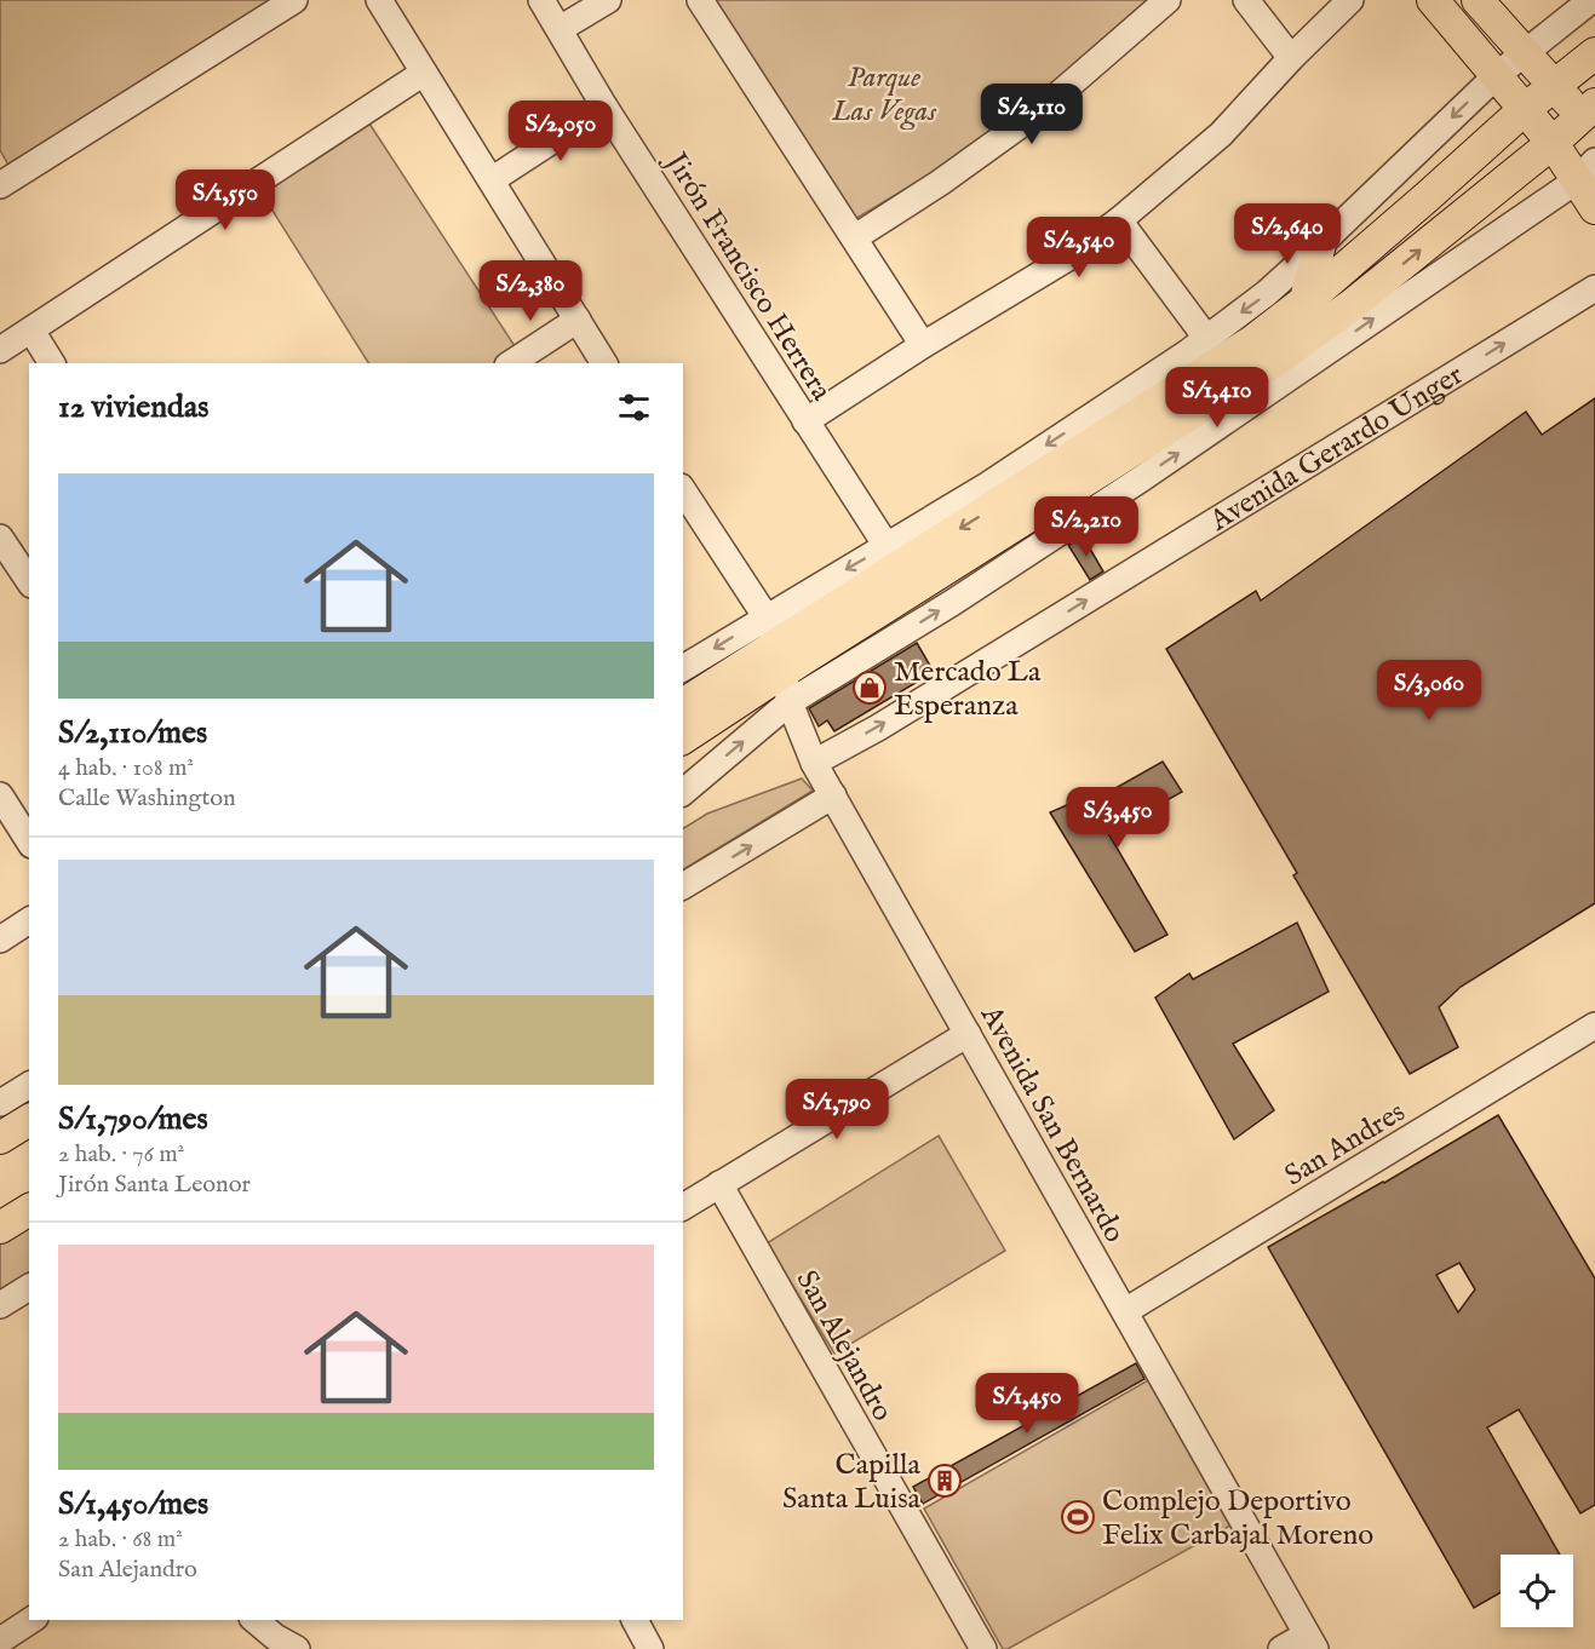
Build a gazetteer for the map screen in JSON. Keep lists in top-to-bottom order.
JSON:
{
  "streets": {
    "street": [
      "Jirón Francisco Herrera",
      "Avenida Gerardo Unger",
      "Avenida San Bernardo",
      "San Andres",
      "San Alejandro"
    ]
  },
  "crossings": [
    ["Avenida Gerardo Unger", "Avenida San Bernardo"],
    ["Avenida San Bernardo", "San Andres"]
  ],
  "parks": ["Parque Las Vegas"],
  "places": {
    "shop": ["Mercado La Esperanza"],
    "building": ["Capilla Santa Luisa"],
    "sports": ["Complejo Deportivo Felix Carbajal Moreno"]
  },
  "page": {
    "price": [
      "S/2,110",
      "S/2,050",
      "S/1,550",
      "S/2,640",
      "S/2,540",
      "S/2,380",
      "S/1,410",
      "S/2,210",
      "S/3,060",
      "S/3,450",
      "S/1,790",
      "S/1,450"
    ],
    "heading": "12 viviendas",
    "list": [
      {
        "name": "S/2,110/mes",
        "note": "4 hab. · 108 m² · Calle Washington"
      },
      {
        "name": "S/1,790/mes",
        "note": "2 hab. · 76 m² · Jirón Santa Leonor"
      },
      {
        "name": "S/1,450/mes",
        "note": "2 hab. · 68 m² · San Alejandro"
      }
    ]
  }
}
